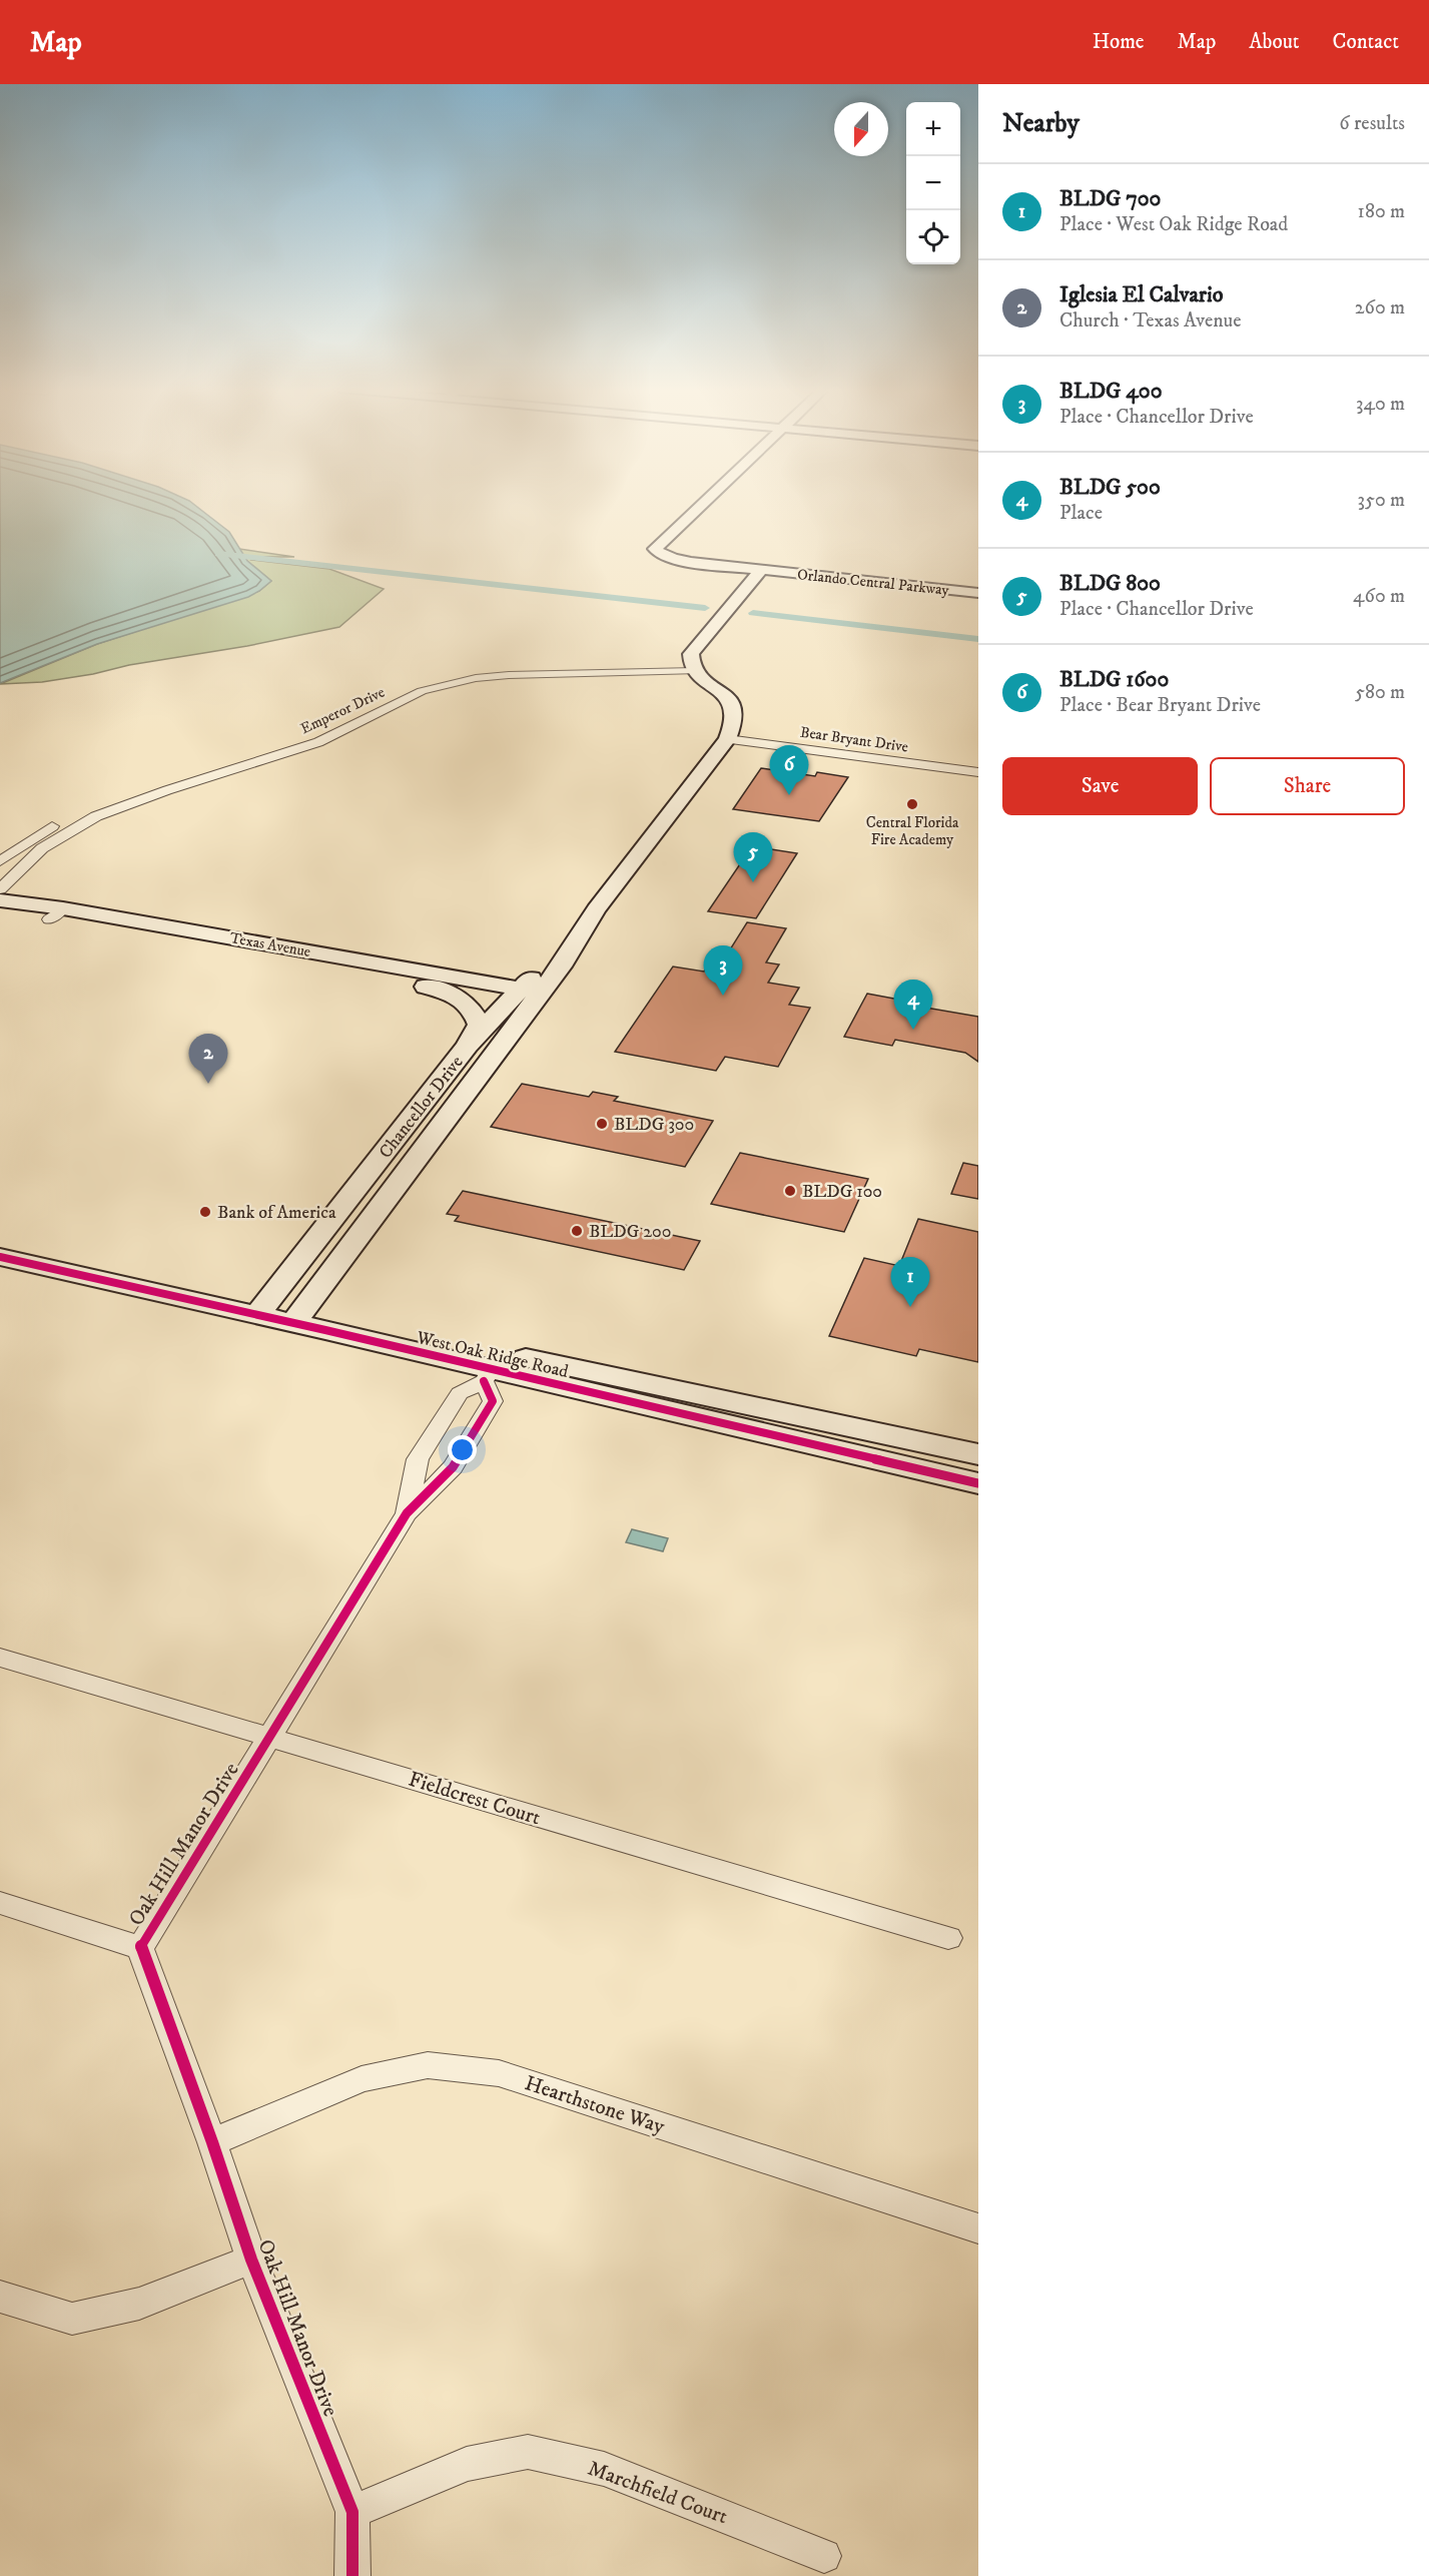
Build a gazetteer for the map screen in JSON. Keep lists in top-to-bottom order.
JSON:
{
  "streets": {
    "street": [
      "Orlando Central Parkway",
      "Emperor Drive",
      "Bear Bryant Drive",
      "Texas Avenue",
      "Chancellor Drive",
      "West Oak Ridge Road",
      "Fieldcrest Court",
      "Oak Hill Manor Drive",
      "Hearthstone Way",
      "Marchfield Court"
    ]
  },
  "crossings": [
    ["Emperor Drive", "Chancellor Drive"],
    ["Bear Bryant Drive", "Chancellor Drive"],
    ["Texas Avenue", "Chancellor Drive"],
    ["Chancellor Drive", "West Oak Ridge Road"],
    ["West Oak Ridge Road", "Oak Hill Manor Drive"],
    ["Fieldcrest Court", "Oak Hill Manor Drive"],
    ["Oak Hill Manor Drive", "Hearthstone Way"],
    ["Oak Hill Manor Drive", "Marchfield Court"]
  ],
  "places": [
    "Central Florida Fire Academy",
    "BLDG 300",
    "BLDG 100",
    "Bank of America",
    "BLDG 200"
  ],
  "north": "bottom",
  "page": {
    "header": "Map",
    "nav": [
      "Home",
      "Map",
      "About",
      "Contact"
    ],
    "heading": ["Nearby", "6 results"],
    "map_buttons": ["+", "−"],
    "list": [
      {
        "mark": "1",
        "name": "BLDG 700",
        "note": "Place · West Oak Ridge Road",
        "value": "180 m"
      },
      {
        "mark": "2",
        "name": "Iglesia El Calvario",
        "note": "Church · Texas Avenue",
        "value": "260 m"
      },
      {
        "mark": "3",
        "name": "BLDG 400",
        "note": "Place · Chancellor Drive",
        "value": "340 m"
      },
      {
        "mark": "4",
        "name": "BLDG 500",
        "note": "Place",
        "value": "350 m"
      },
      {
        "mark": "5",
        "name": "BLDG 800",
        "note": "Place · Chancellor Drive",
        "value": "460 m"
      },
      {
        "mark": "6",
        "name": "BLDG 1600",
        "note": "Place · Bear Bryant Drive",
        "value": "580 m"
      }
    ],
    "buttons": ["Save", "Share"],
    "pins": [
      "6",
      "5",
      "3",
      "4",
      "2",
      "1"
    ]
  }
}
